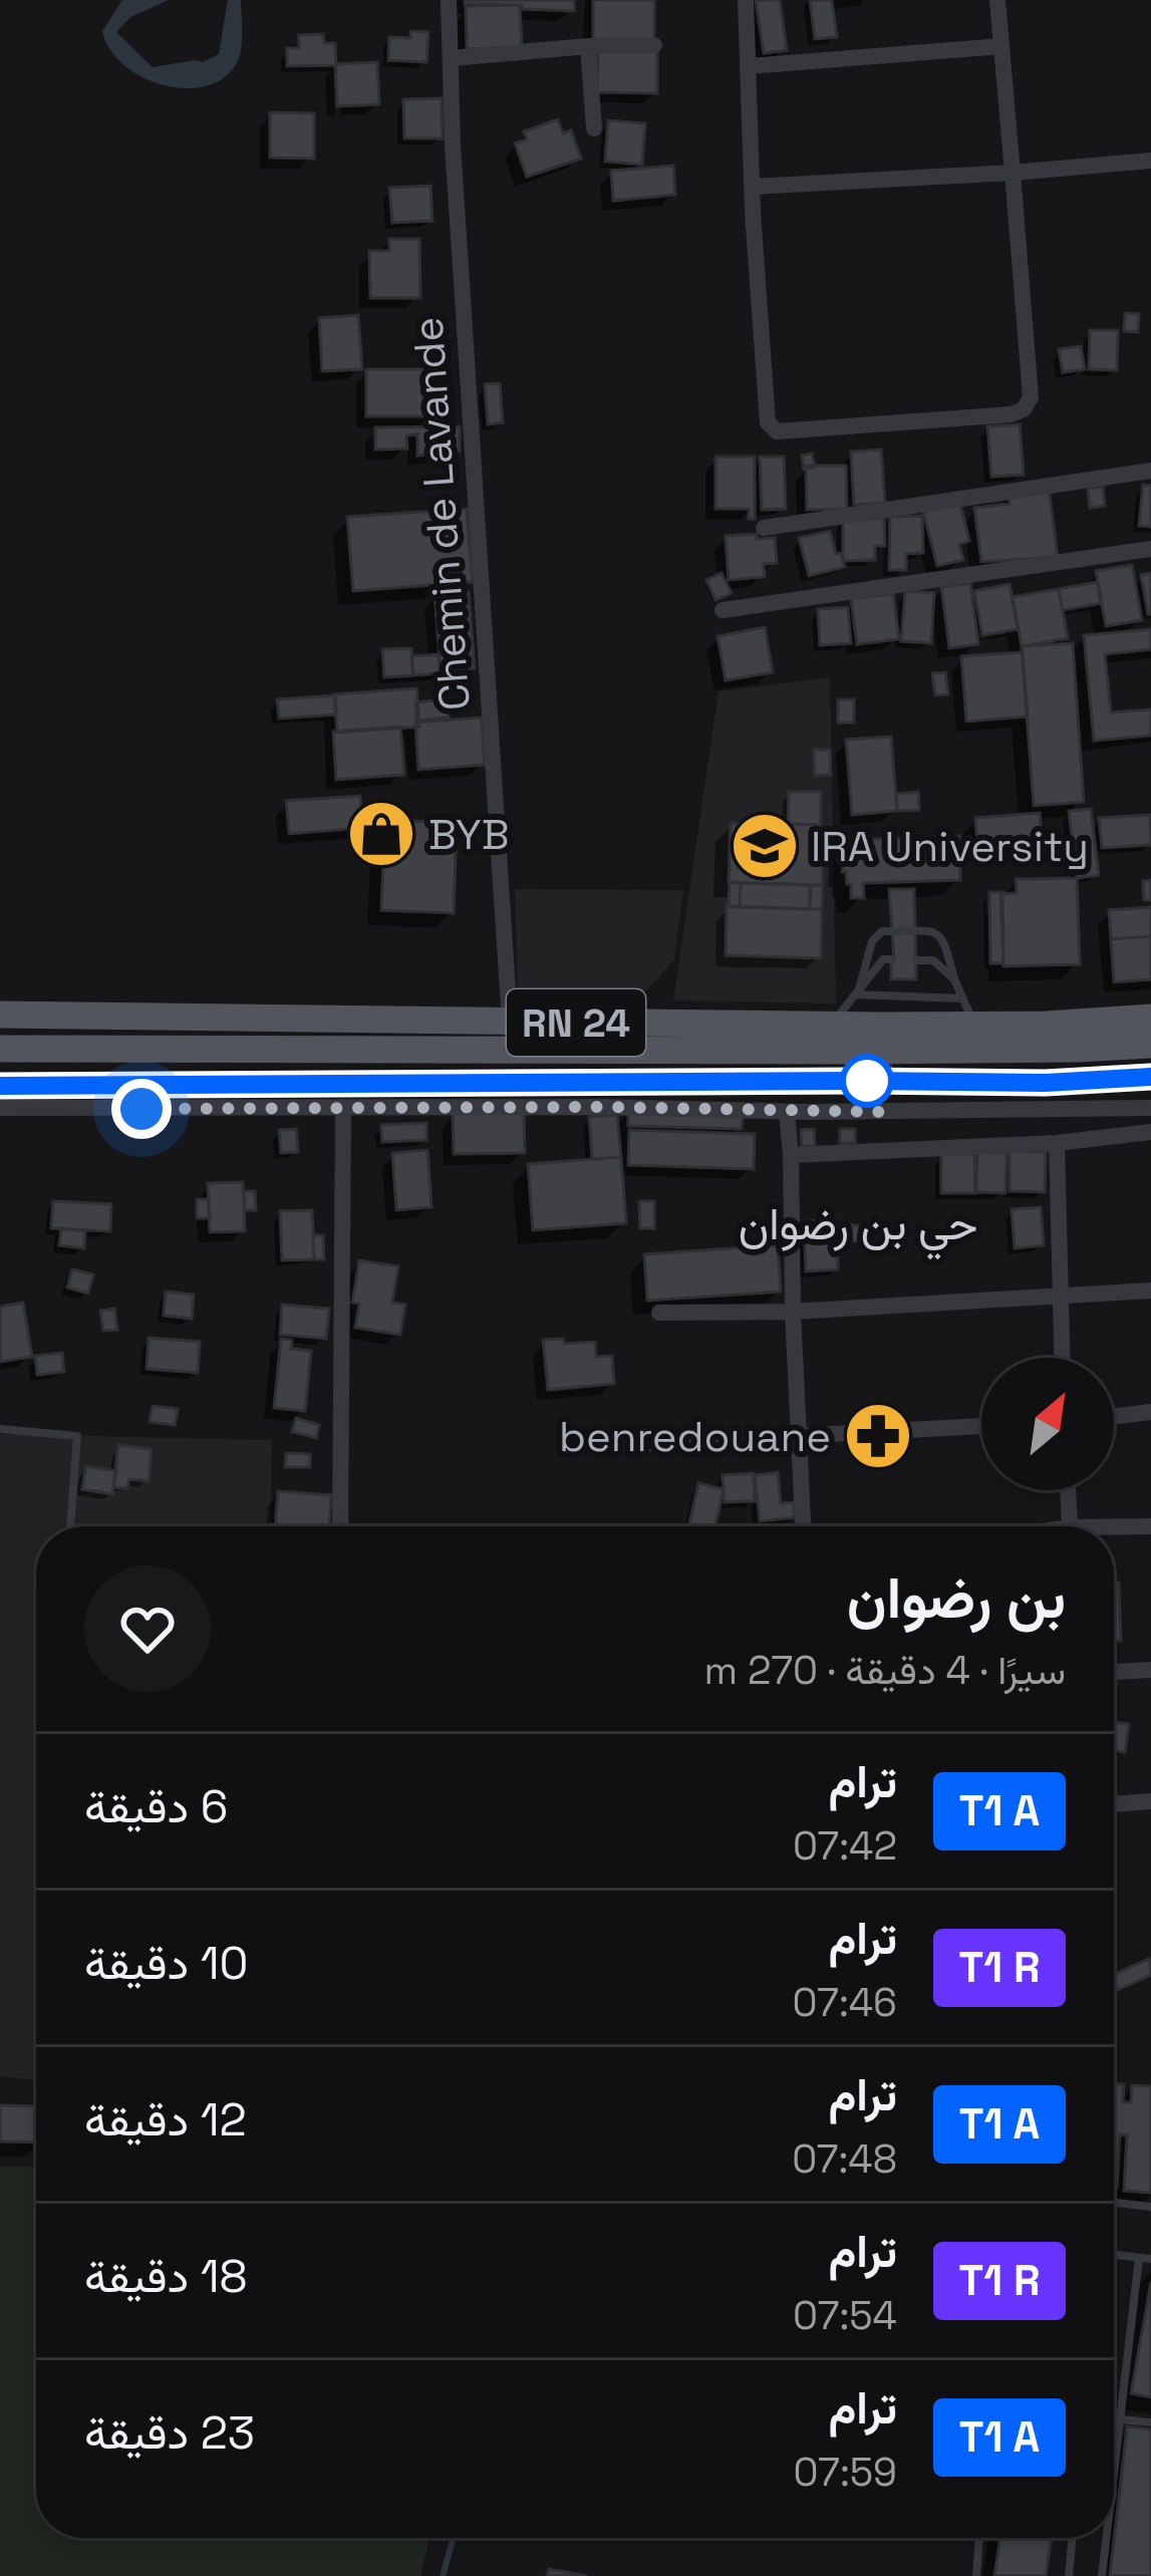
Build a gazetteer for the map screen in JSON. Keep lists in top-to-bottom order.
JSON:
{
  "streets": {
    "main road": ["RN 24"],
    "street": ["Chemin de Lavande"]
  },
  "crossings": [
    ["Chemin de Lavande", "RN 24"]
  ],
  "districts": ["حي بن رضوان"],
  "places": {
    "shop": ["BYB"],
    "school or university": ["IRA University"],
    "pharmacy": ["benredouane"]
  },
  "north": "top right",
  "page": {
    "heading": ["بن رضوان", "سيرًا · 4 دقيقة · 270 m"],
    "list": [
      {
        "mark": "T1 A",
        "name": "ترام",
        "note": "07:42",
        "value": "6 دقيقة"
      },
      {
        "mark": "T1 R",
        "name": "ترام",
        "note": "07:46",
        "value": "10 دقيقة"
      },
      {
        "mark": "T1 A",
        "name": "ترام",
        "note": "07:48",
        "value": "12 دقيقة"
      },
      {
        "mark": "T1 R",
        "name": "ترام",
        "note": "07:54",
        "value": "18 دقيقة"
      },
      {
        "mark": "T1 A",
        "name": "ترام",
        "note": "07:59",
        "value": "23 دقيقة"
      }
    ]
  }
}
